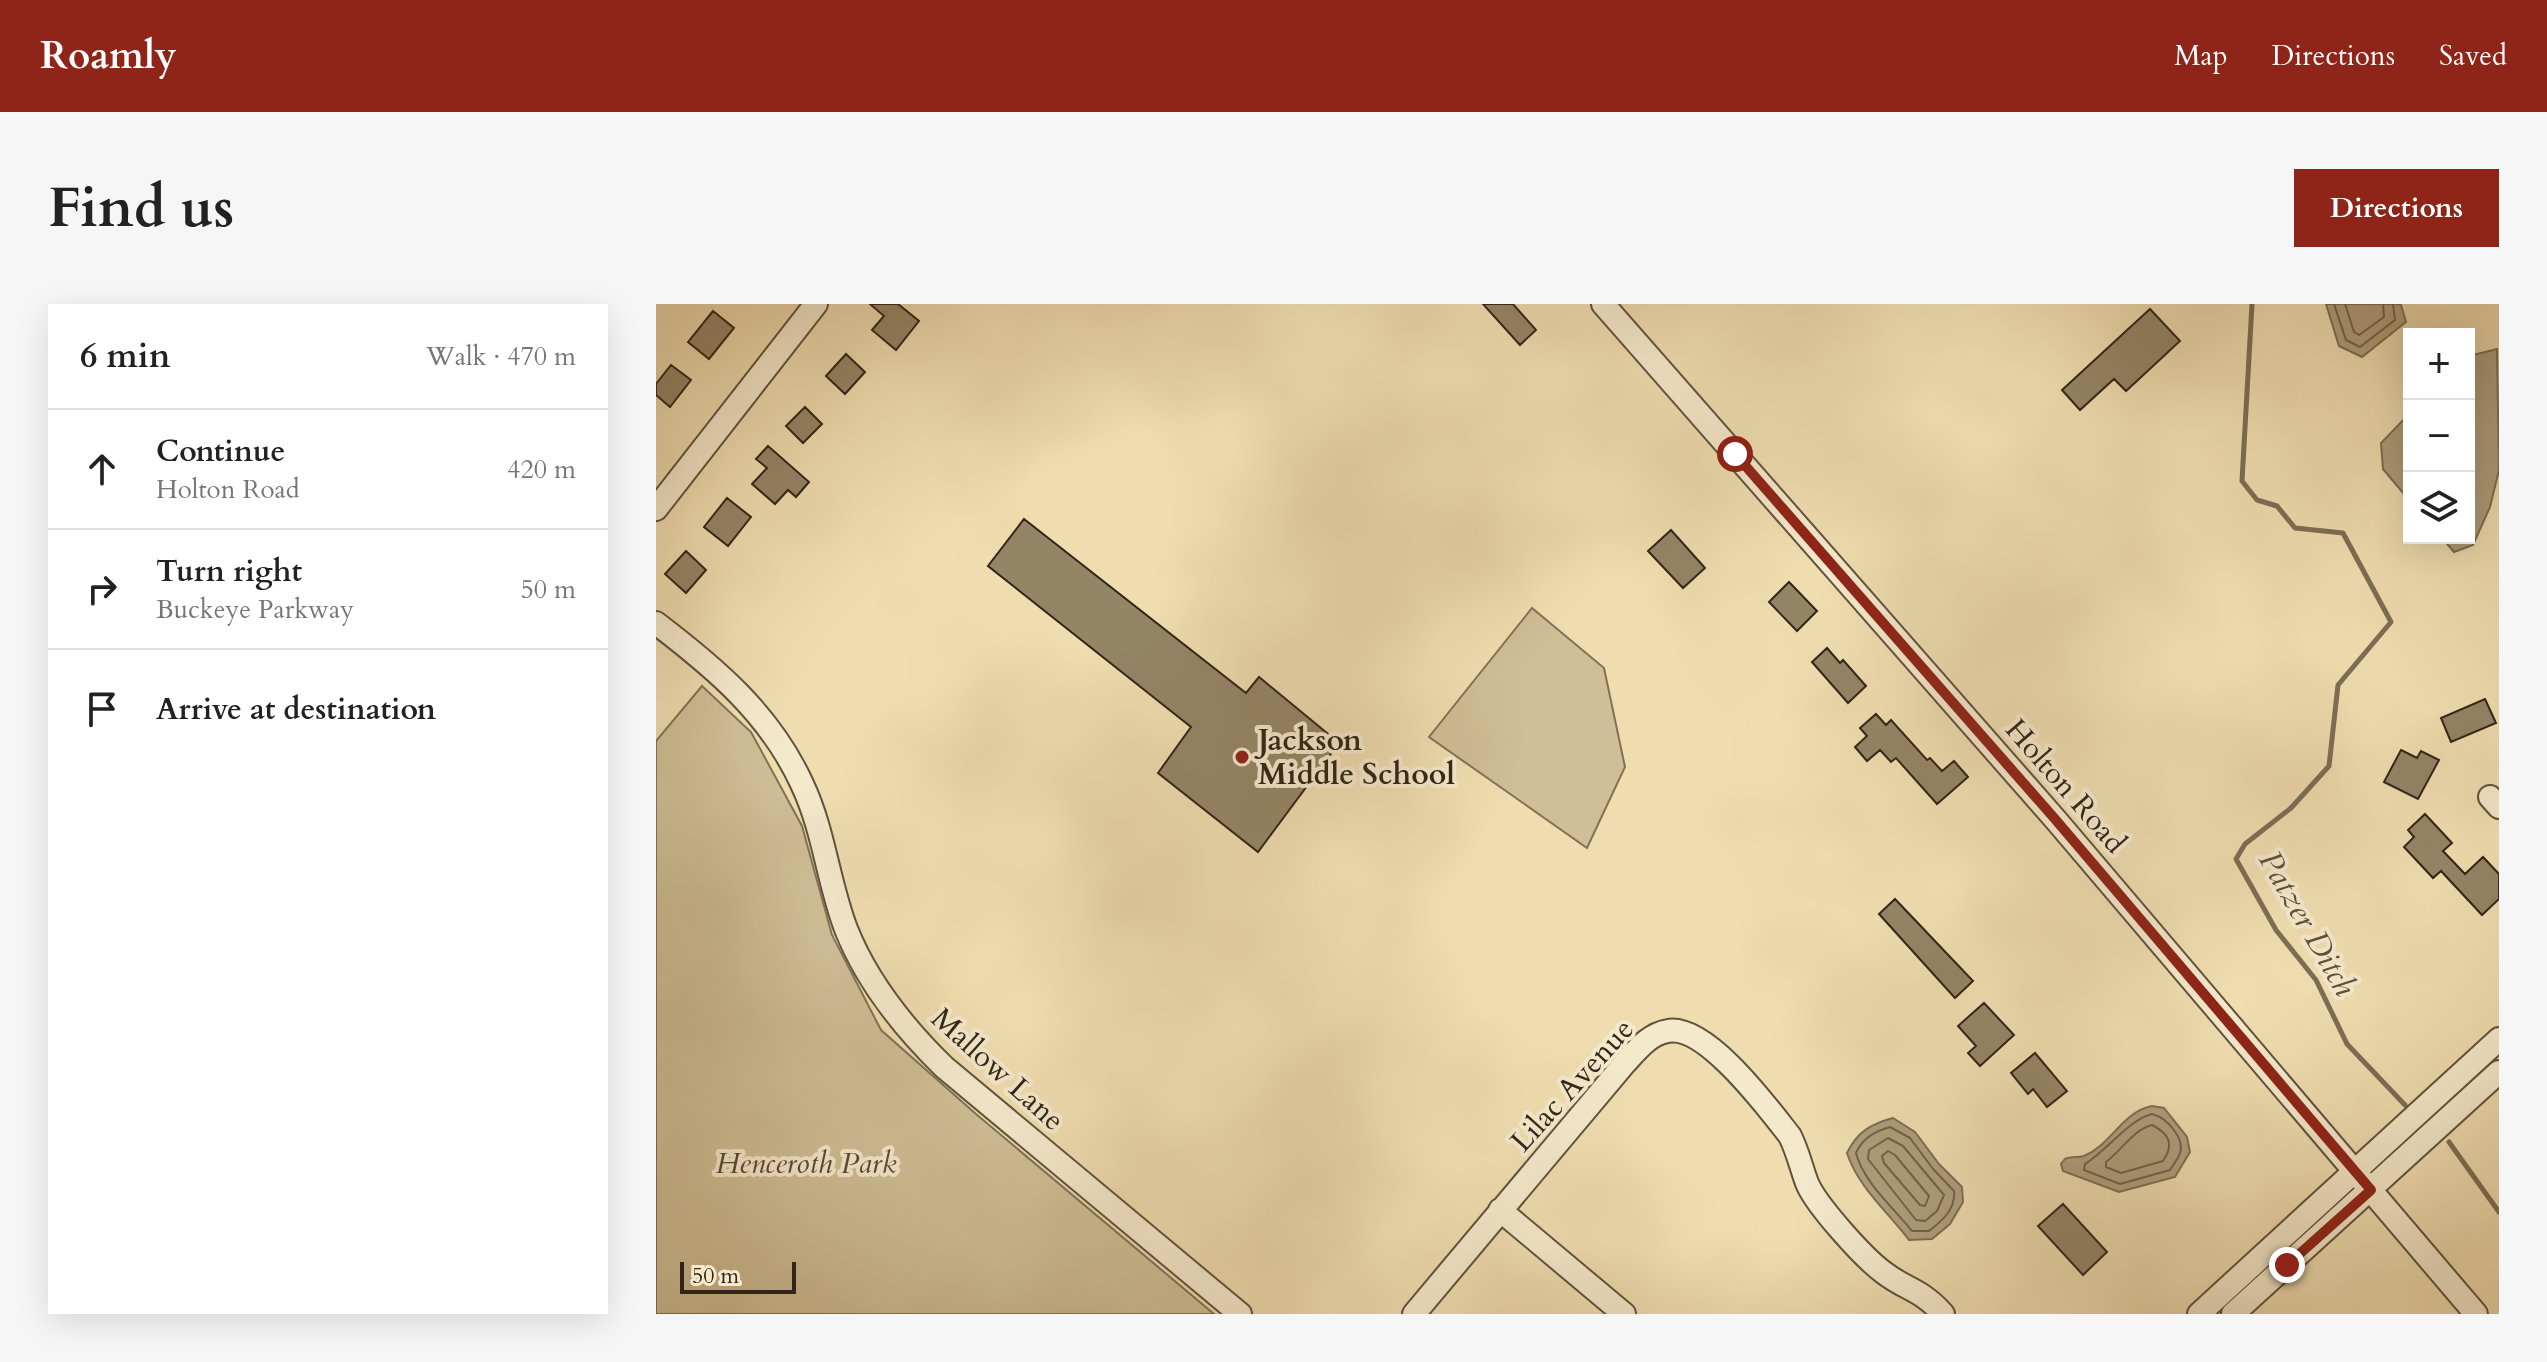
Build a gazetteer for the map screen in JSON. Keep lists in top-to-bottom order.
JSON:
{
  "streets": {
    "street": ["Holton Road", "Mallow Lane", "Lilac Avenue"]
  },
  "water": ["Patzer Ditch"],
  "parks": ["Henceroth Park"],
  "places": ["Jackson Middle School"],
  "scale_bar": "50 m",
  "page": {
    "header": "Roamly",
    "nav": ["Map", "Directions", "Saved"],
    "buttons": "Directions",
    "title": "Find us",
    "heading": ["6 min", "Walk · 470 m"],
    "map_buttons": ["+", "−"],
    "list": [
      ["Continue", "Holton Road", "420 m"],
      ["Turn right", "Buckeye Parkway", "50 m"],
      "Arrive at destination"
    ],
    "scale": "50 m"
  }
}
